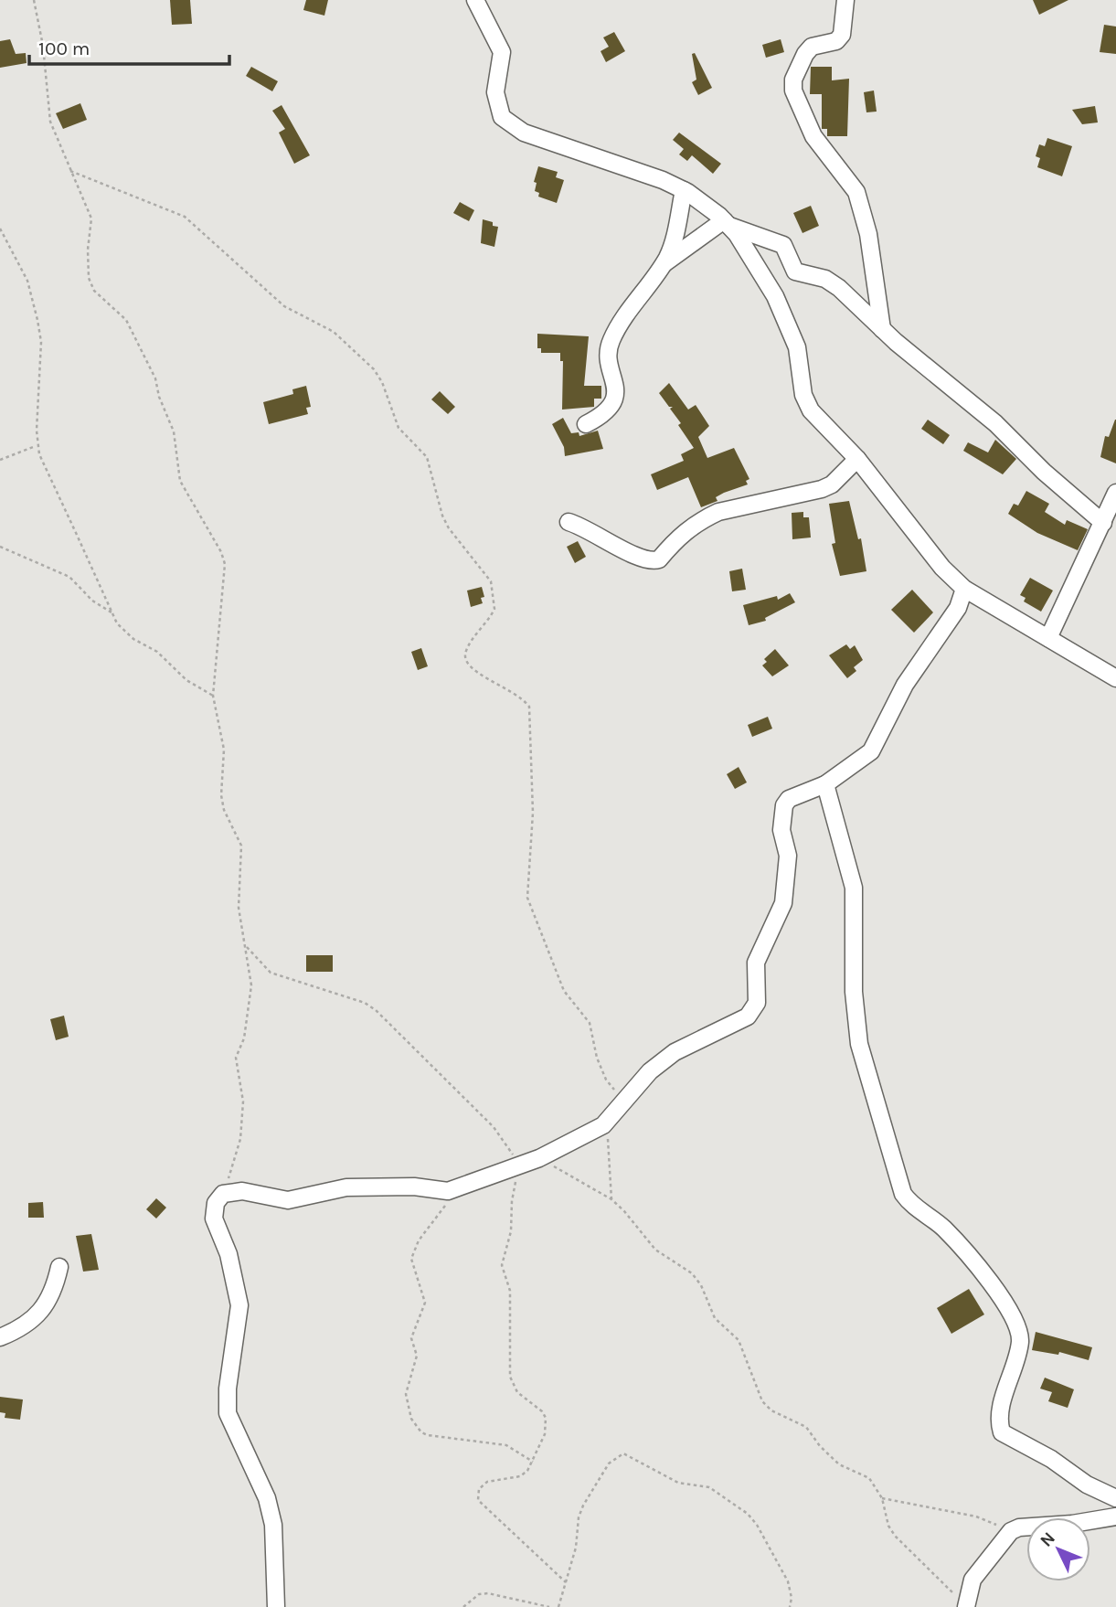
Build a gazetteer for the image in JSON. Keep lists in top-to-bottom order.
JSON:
{
  "scale_bar": "100 m",
  "north": "top left"
}
